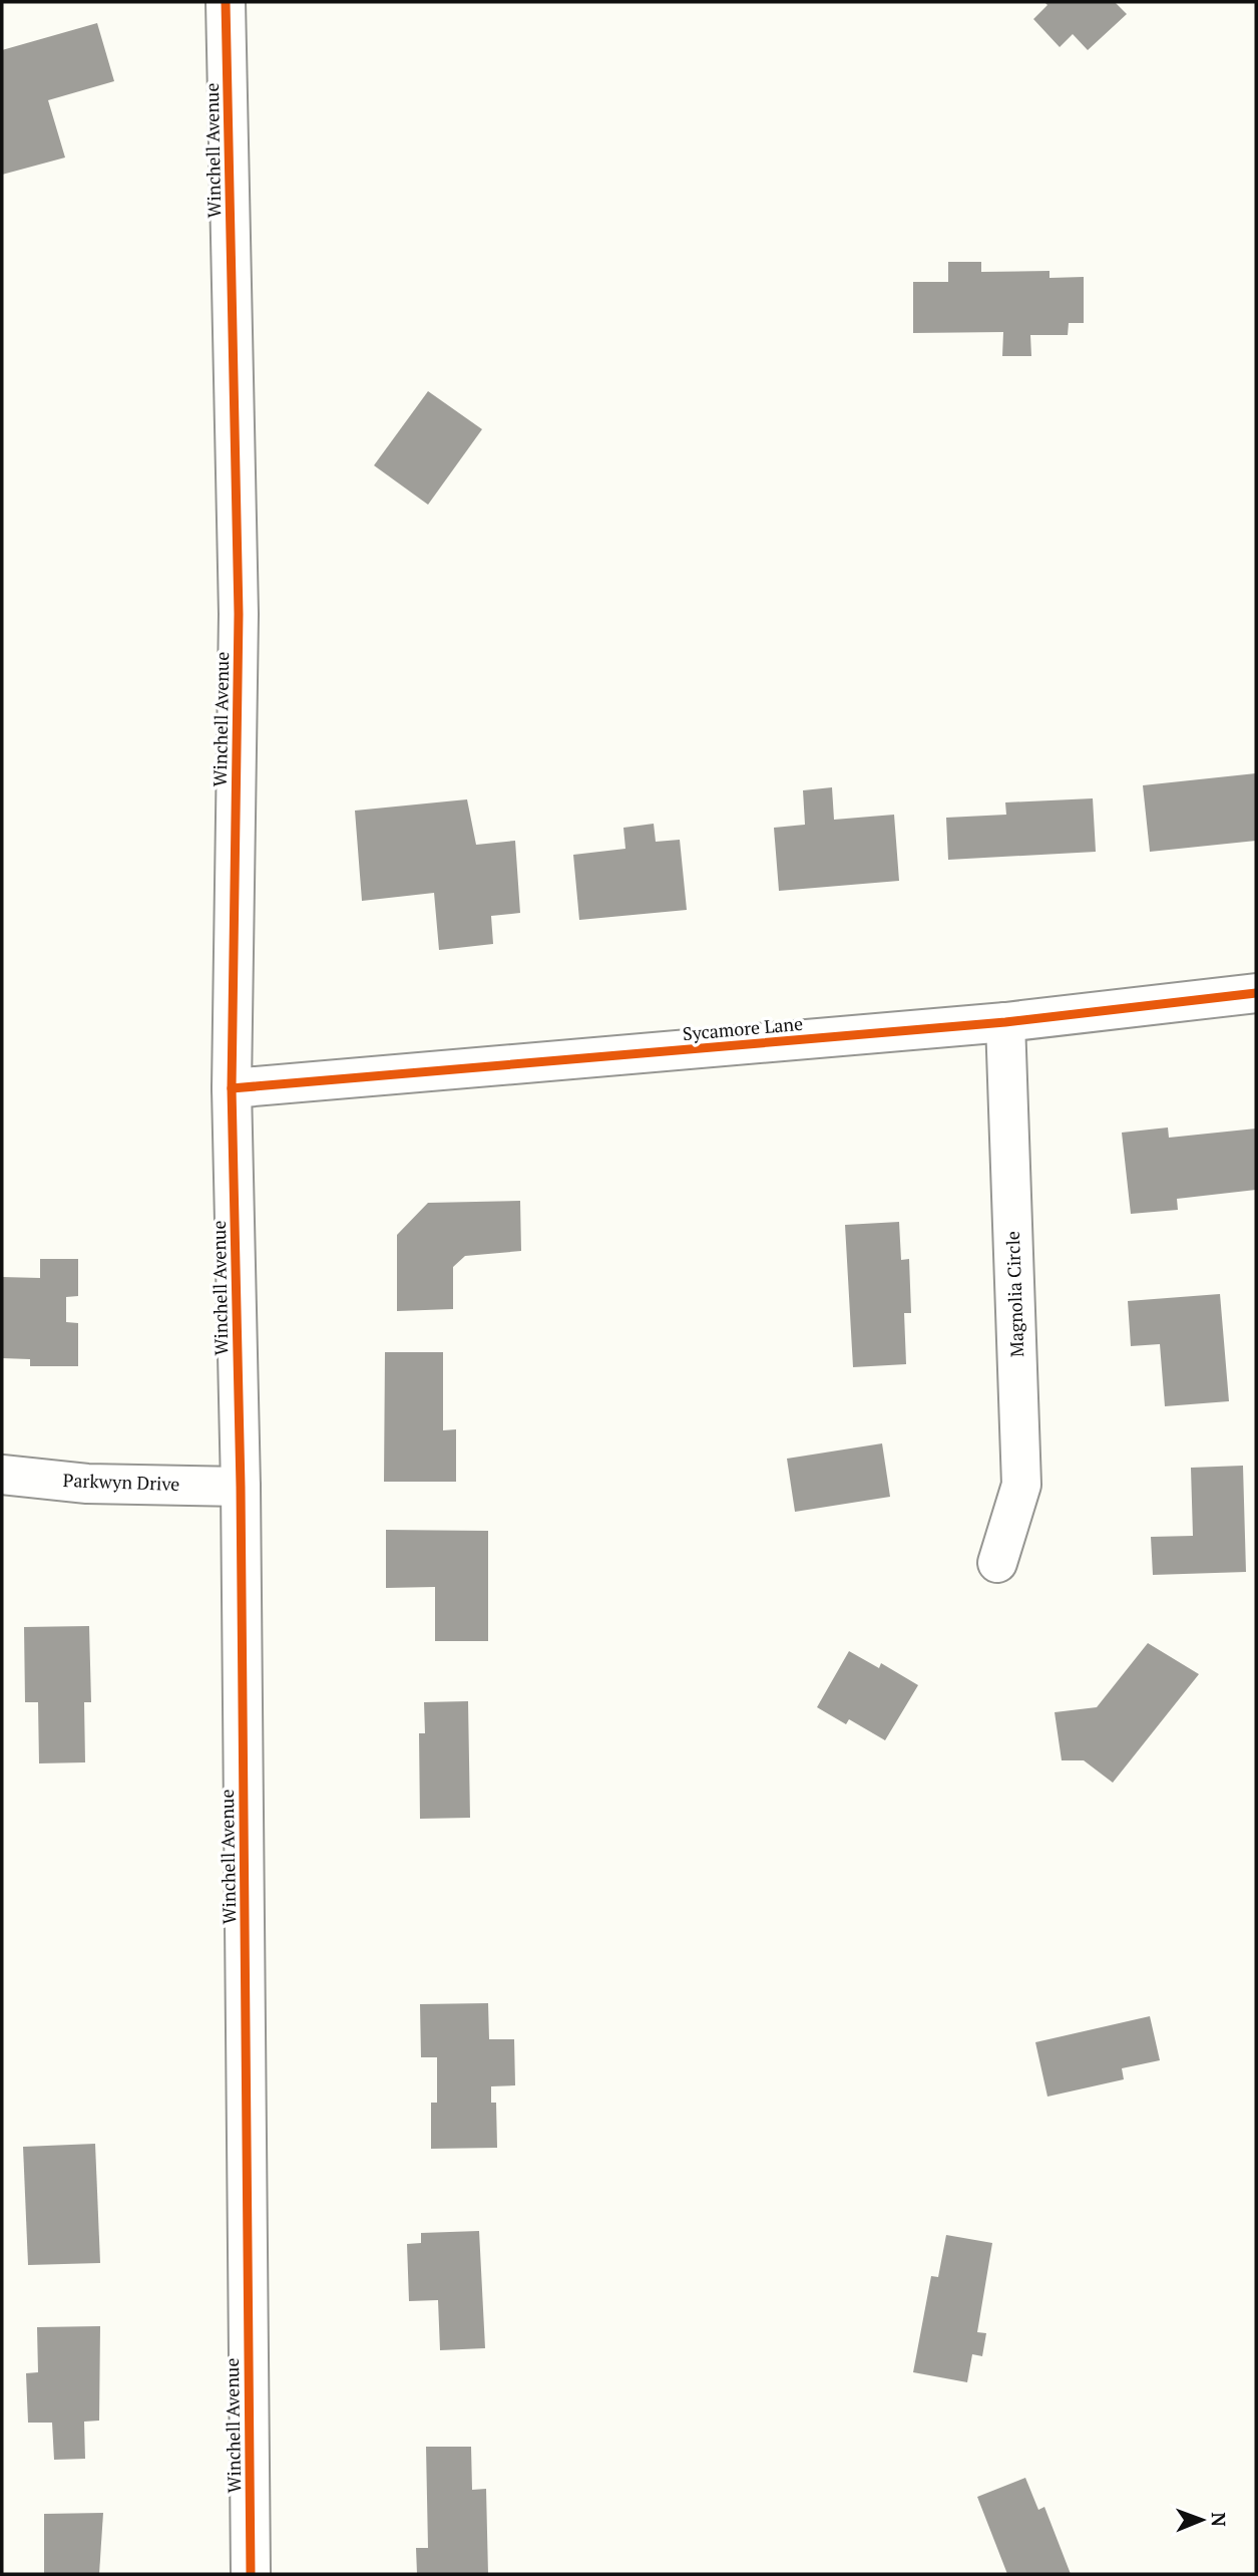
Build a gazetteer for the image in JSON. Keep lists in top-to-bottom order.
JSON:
{
  "streets": {
    "street": [
      "Winchell Avenue",
      "Sycamore Lane",
      "Magnolia Circle",
      "Parkwyn Drive"
    ]
  },
  "crossings": [
    ["Winchell Avenue", "Sycamore Lane"],
    ["Winchell Avenue", "Parkwyn Drive"],
    ["Sycamore Lane", "Magnolia Circle"]
  ],
  "north": "right"
}
